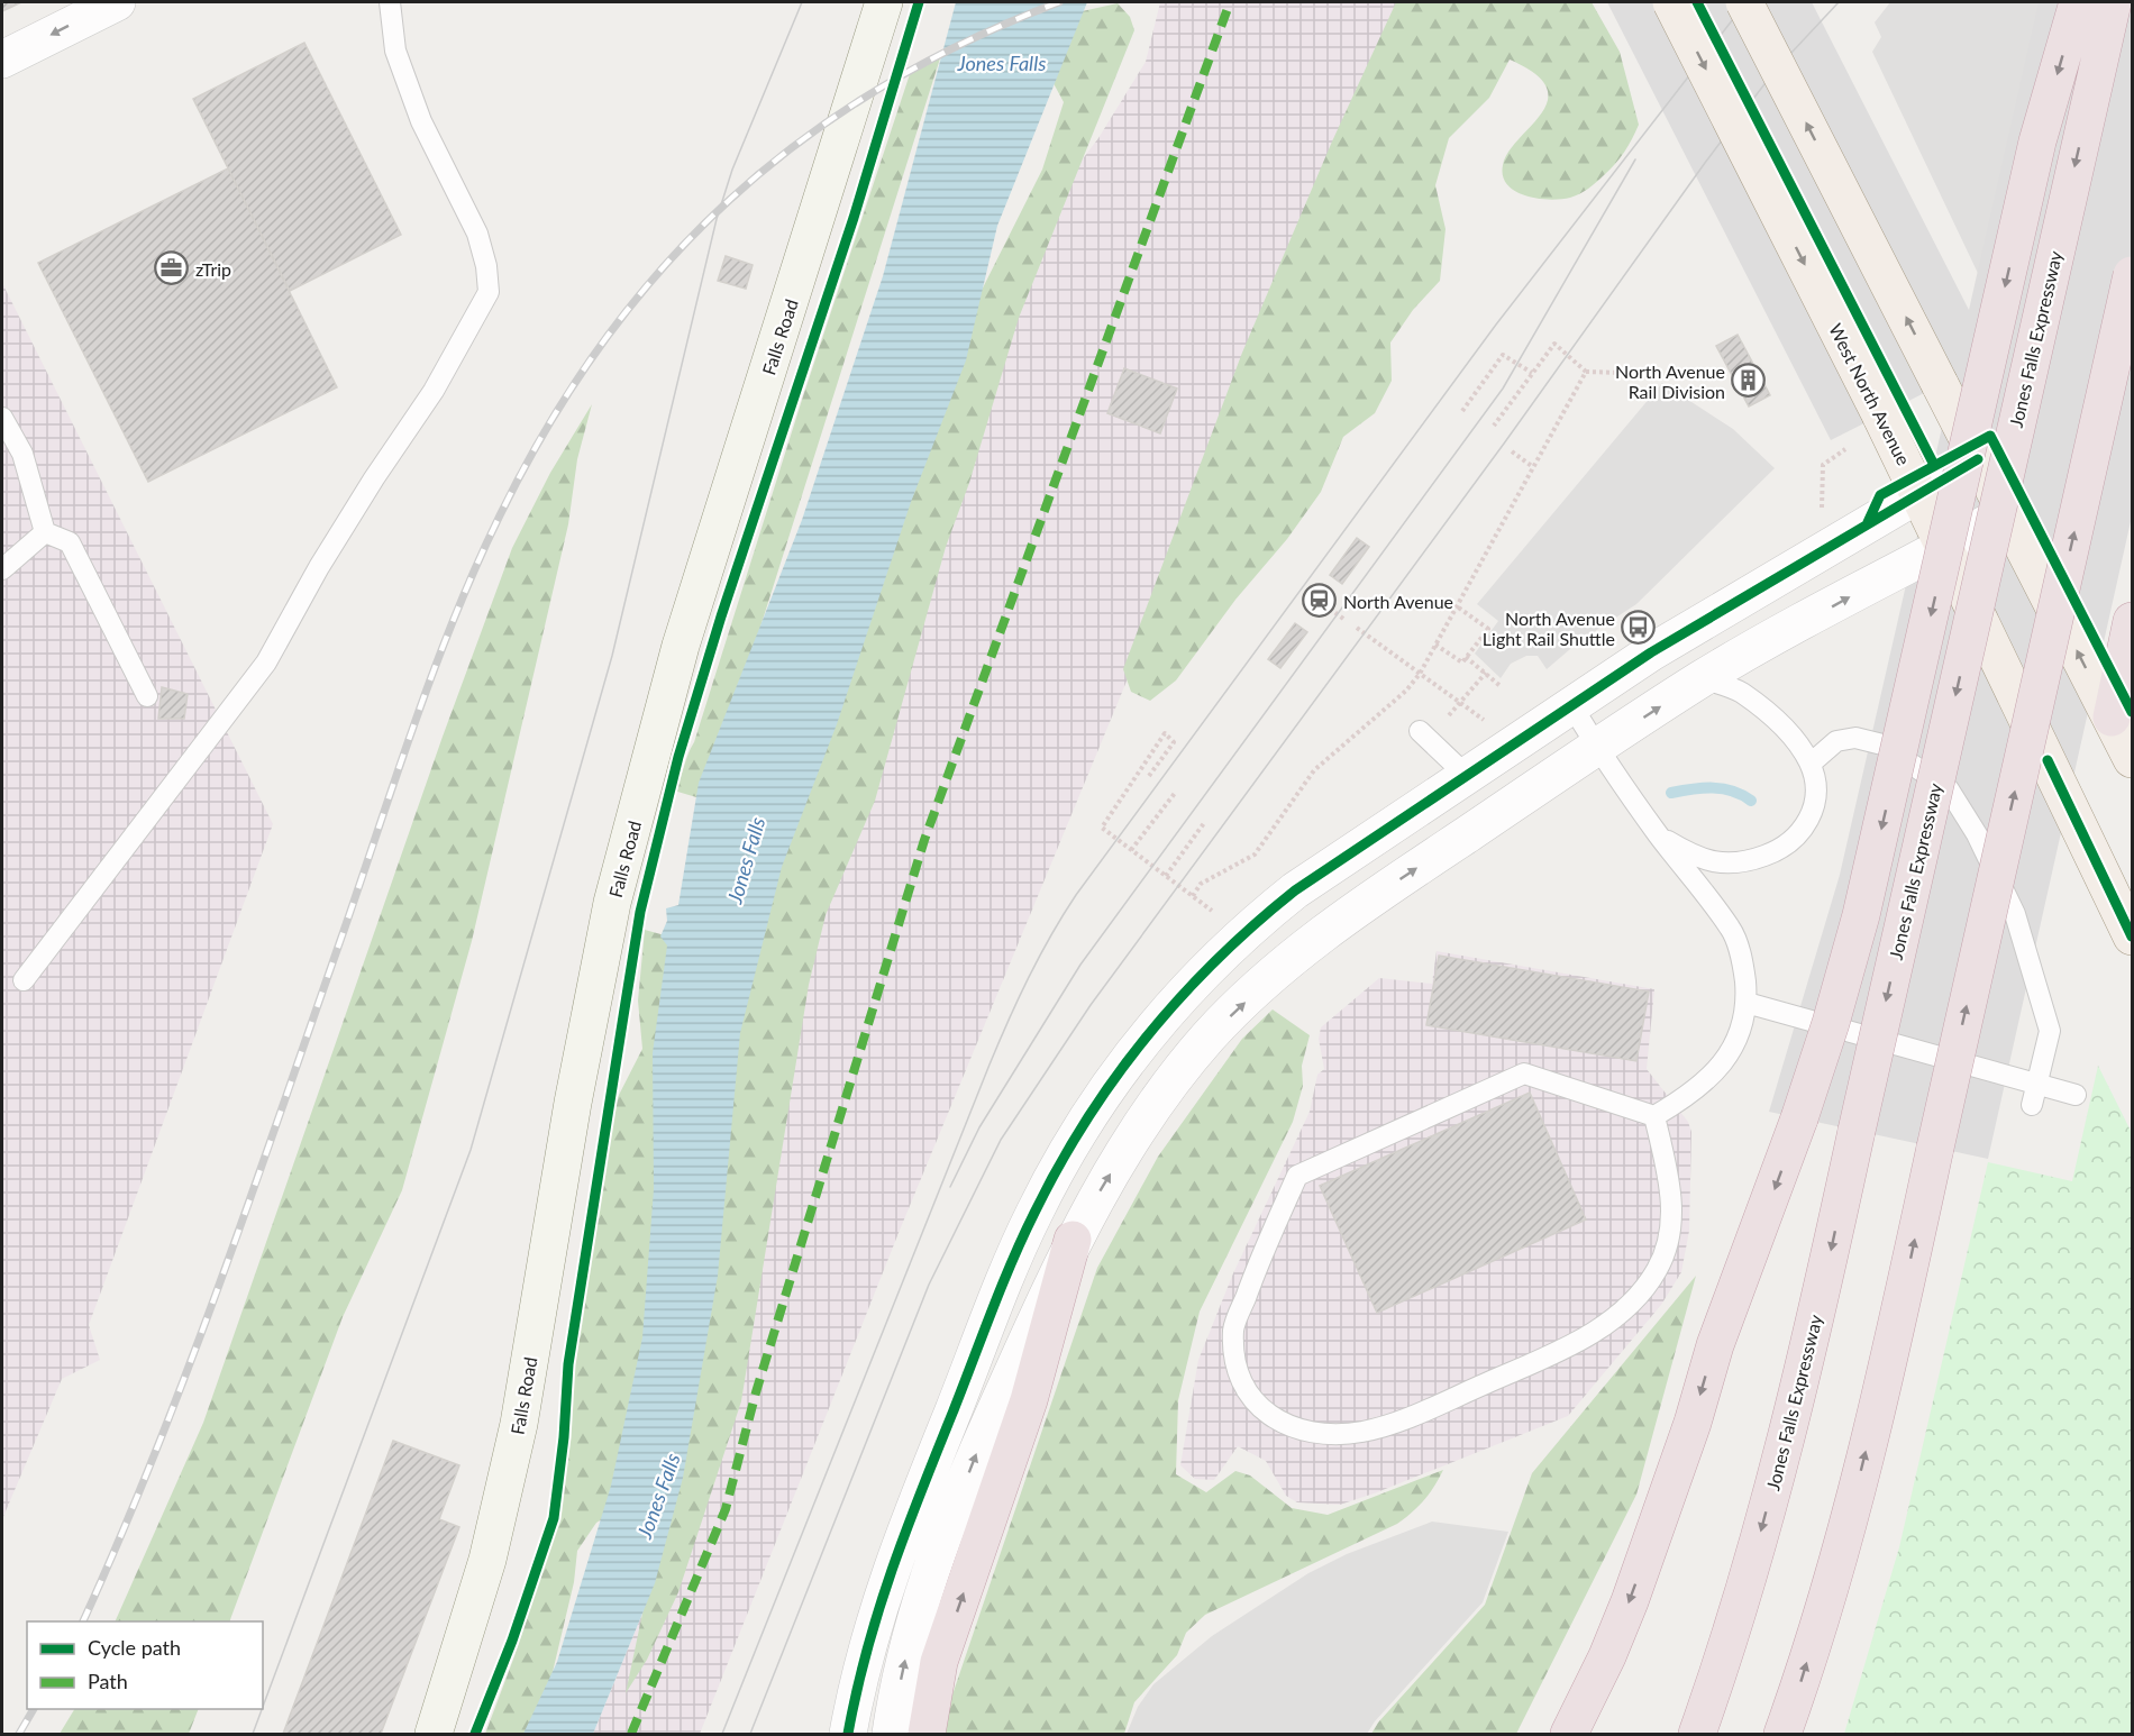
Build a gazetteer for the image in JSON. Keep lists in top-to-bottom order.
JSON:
{
  "streets": {
    "highway": ["Jones Falls Expressway"],
    "main road": ["Falls Road", "West North Avenue"]
  },
  "water": ["Jones Falls"],
  "places": {
    "office": ["zTrip"],
    "building": ["North Avenue Rail Division"],
    "station": ["North Avenue"],
    "bus stop": ["North Avenue Light Rail Shuttle"]
  },
  "legend": ["Cycle path", "Path"]
}
